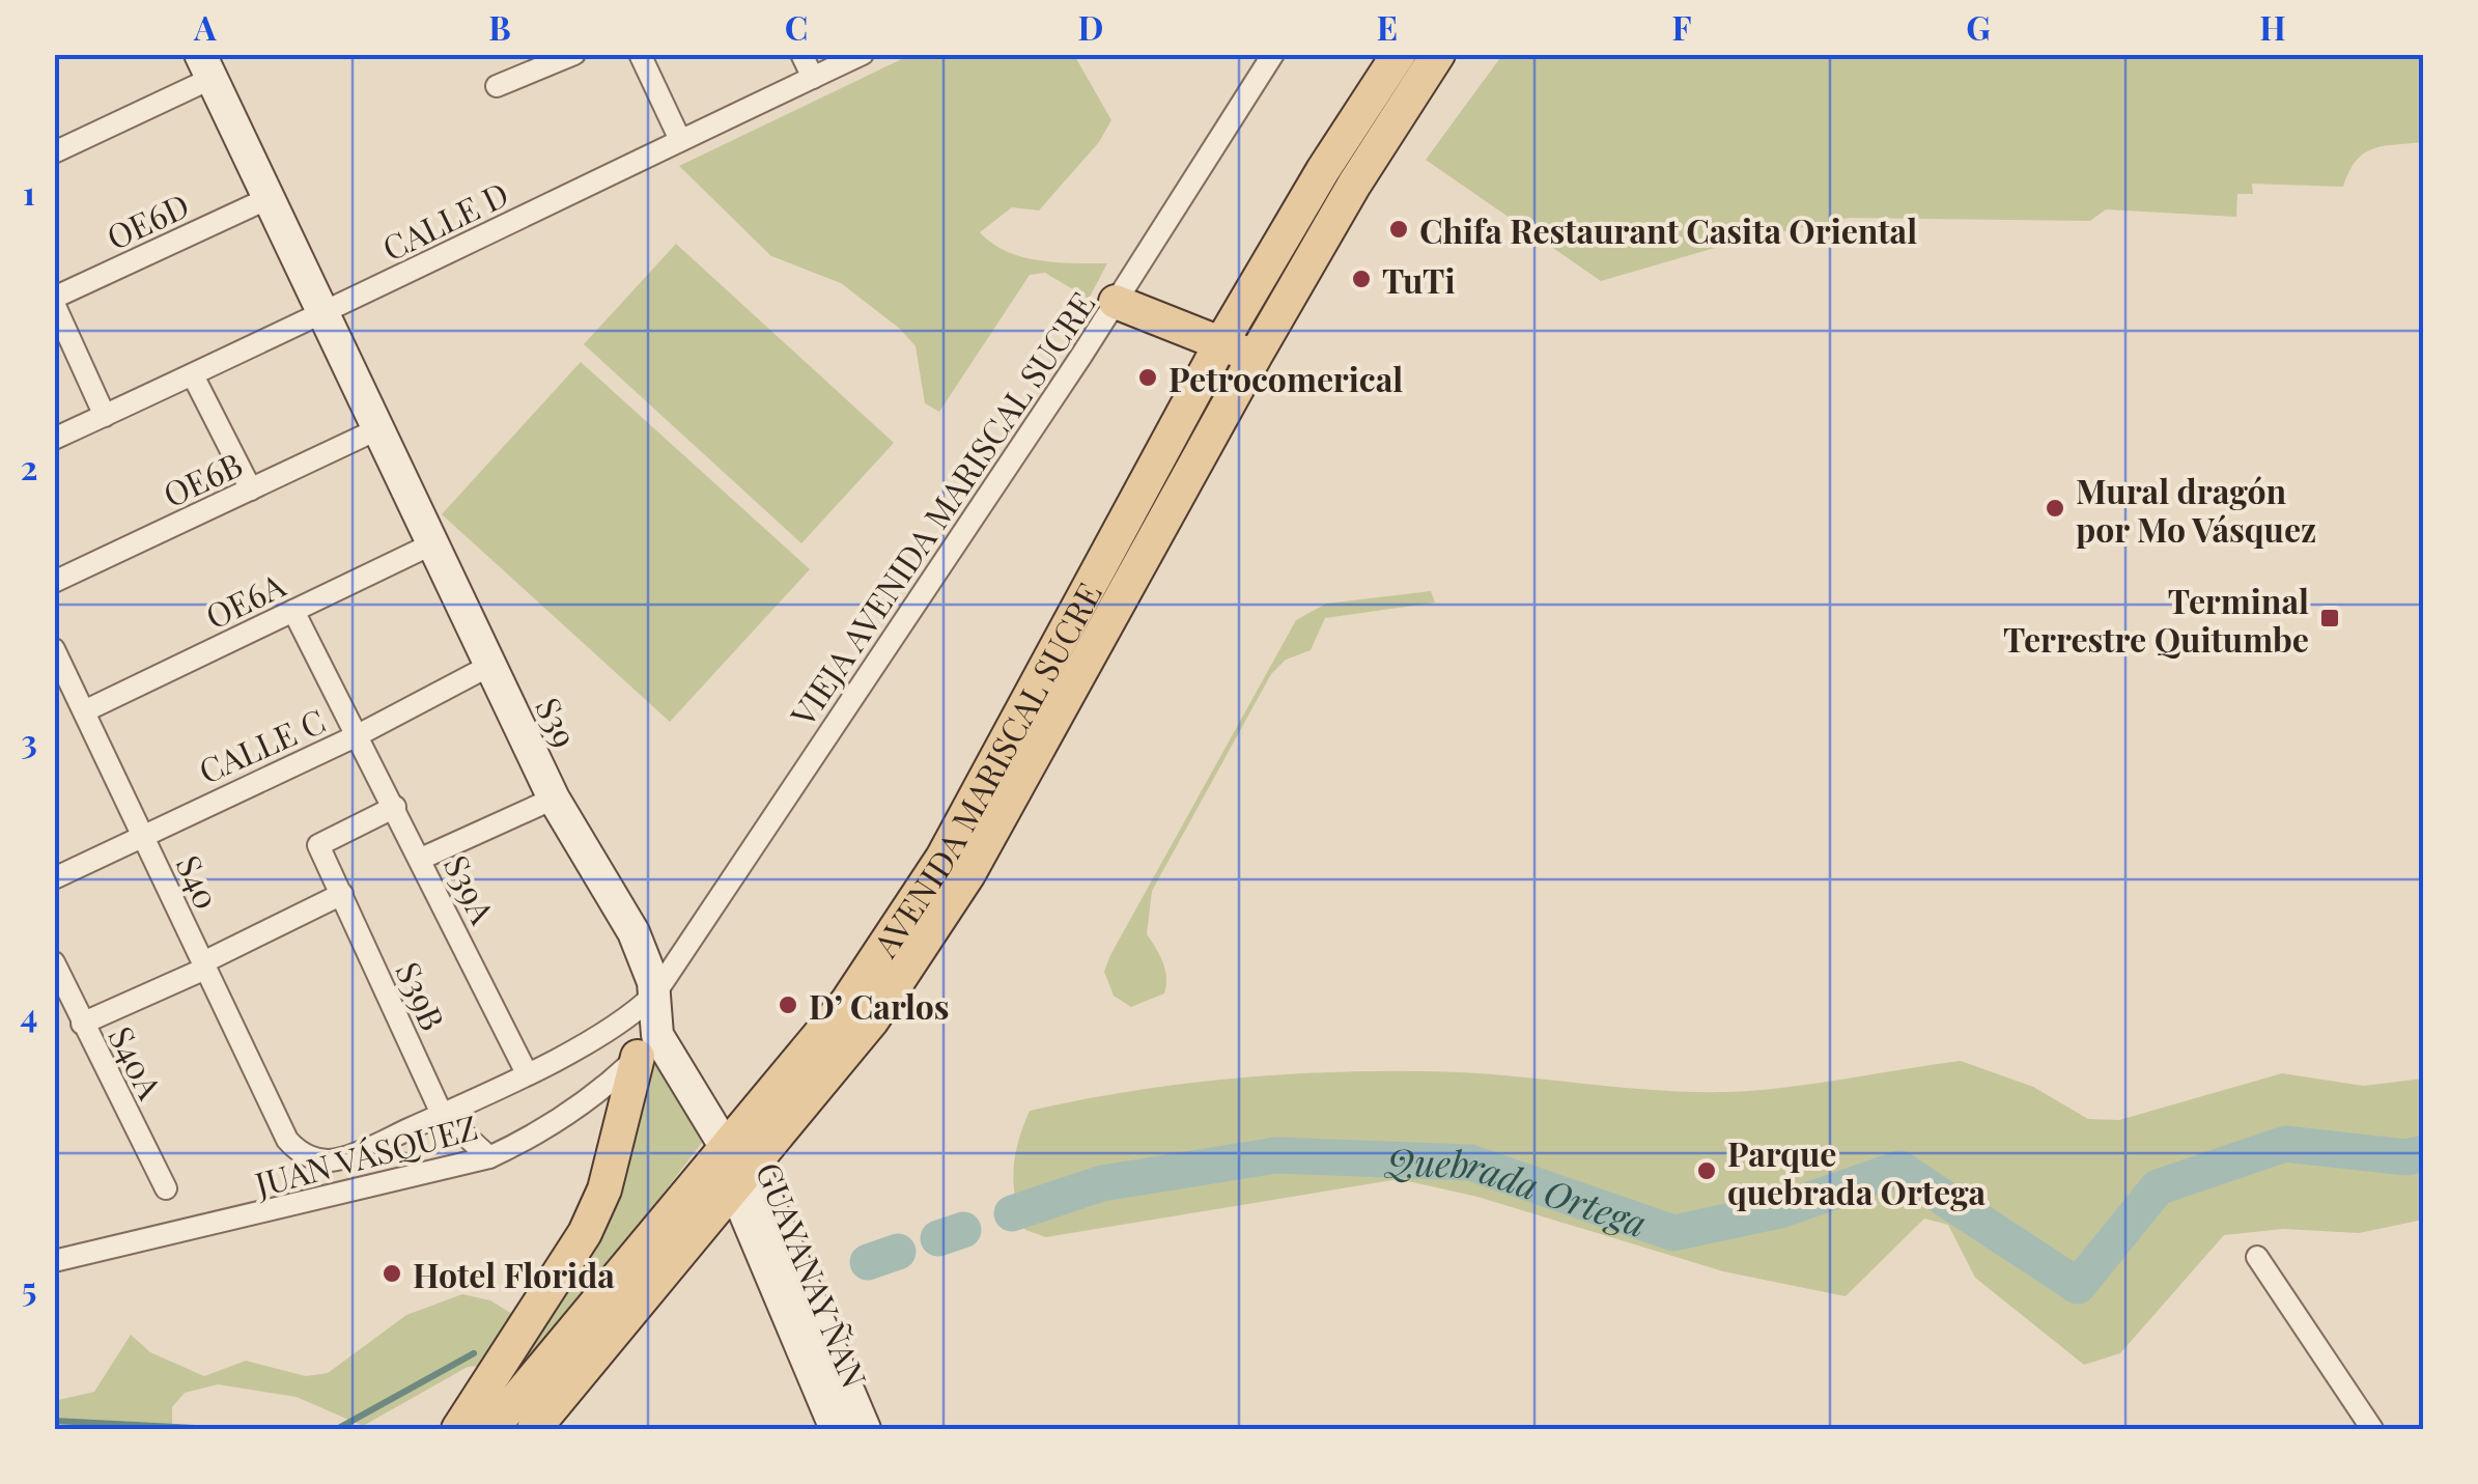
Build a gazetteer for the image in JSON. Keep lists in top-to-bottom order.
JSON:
{
  "streets": {
    "main road": ["AVENIDA MARISCAL SUCRE"],
    "street": [
      "OE6D",
      "CALLE D",
      "OE6B",
      "VIEJA AVENIDA MARISCAL SUCRE",
      "OE6A",
      "S39",
      "CALLE C",
      "S40",
      "S39A",
      "S39B",
      "S40A",
      "JUAN VÁSQUEZ",
      "GUAYANAY ÑAN"
    ]
  },
  "crossings": [
    ["OE6D", "S39"],
    ["CALLE D", "S39"],
    ["OE6B", "S39"],
    ["VIEJA AVENIDA MARISCAL SUCRE", "S39"],
    ["VIEJA AVENIDA MARISCAL SUCRE", "JUAN VÁSQUEZ"],
    ["OE6A", "S39"],
    ["OE6A", "S40"],
    ["OE6A", "S39A"],
    ["S39", "CALLE C"],
    ["S39", "AVENIDA MARISCAL SUCRE"],
    ["S39", "JUAN VÁSQUEZ"],
    ["S39", "GUAYANAY ÑAN"],
    ["CALLE C", "S40"],
    ["CALLE C", "S39A"],
    ["AVENIDA MARISCAL SUCRE", "GUAYANAY ÑAN"],
    ["S40", "JUAN VÁSQUEZ"],
    ["S39A", "S39B"],
    ["S39A", "JUAN VÁSQUEZ"],
    ["S39B", "JUAN VÁSQUEZ"]
  ],
  "water": ["Quebrada Ortega"],
  "places": {
    "other": [
      "Chifa Restaurant Casita Oriental",
      "TuTi",
      "Petrocomerical",
      "Mural dragón por Mo Vásquez",
      "D’ Carlos",
      "Parque quebrada Ortega",
      "Hotel Florida"
    ],
    "transit": ["Terminal Terrestre Quitumbe"]
  },
  "grid": {
    "columns": [
      "A",
      "B",
      "C",
      "D",
      "E",
      "F",
      "G",
      "H"
    ],
    "rows": [
      "1",
      "2",
      "3",
      "4",
      "5"
    ]
  }
}
